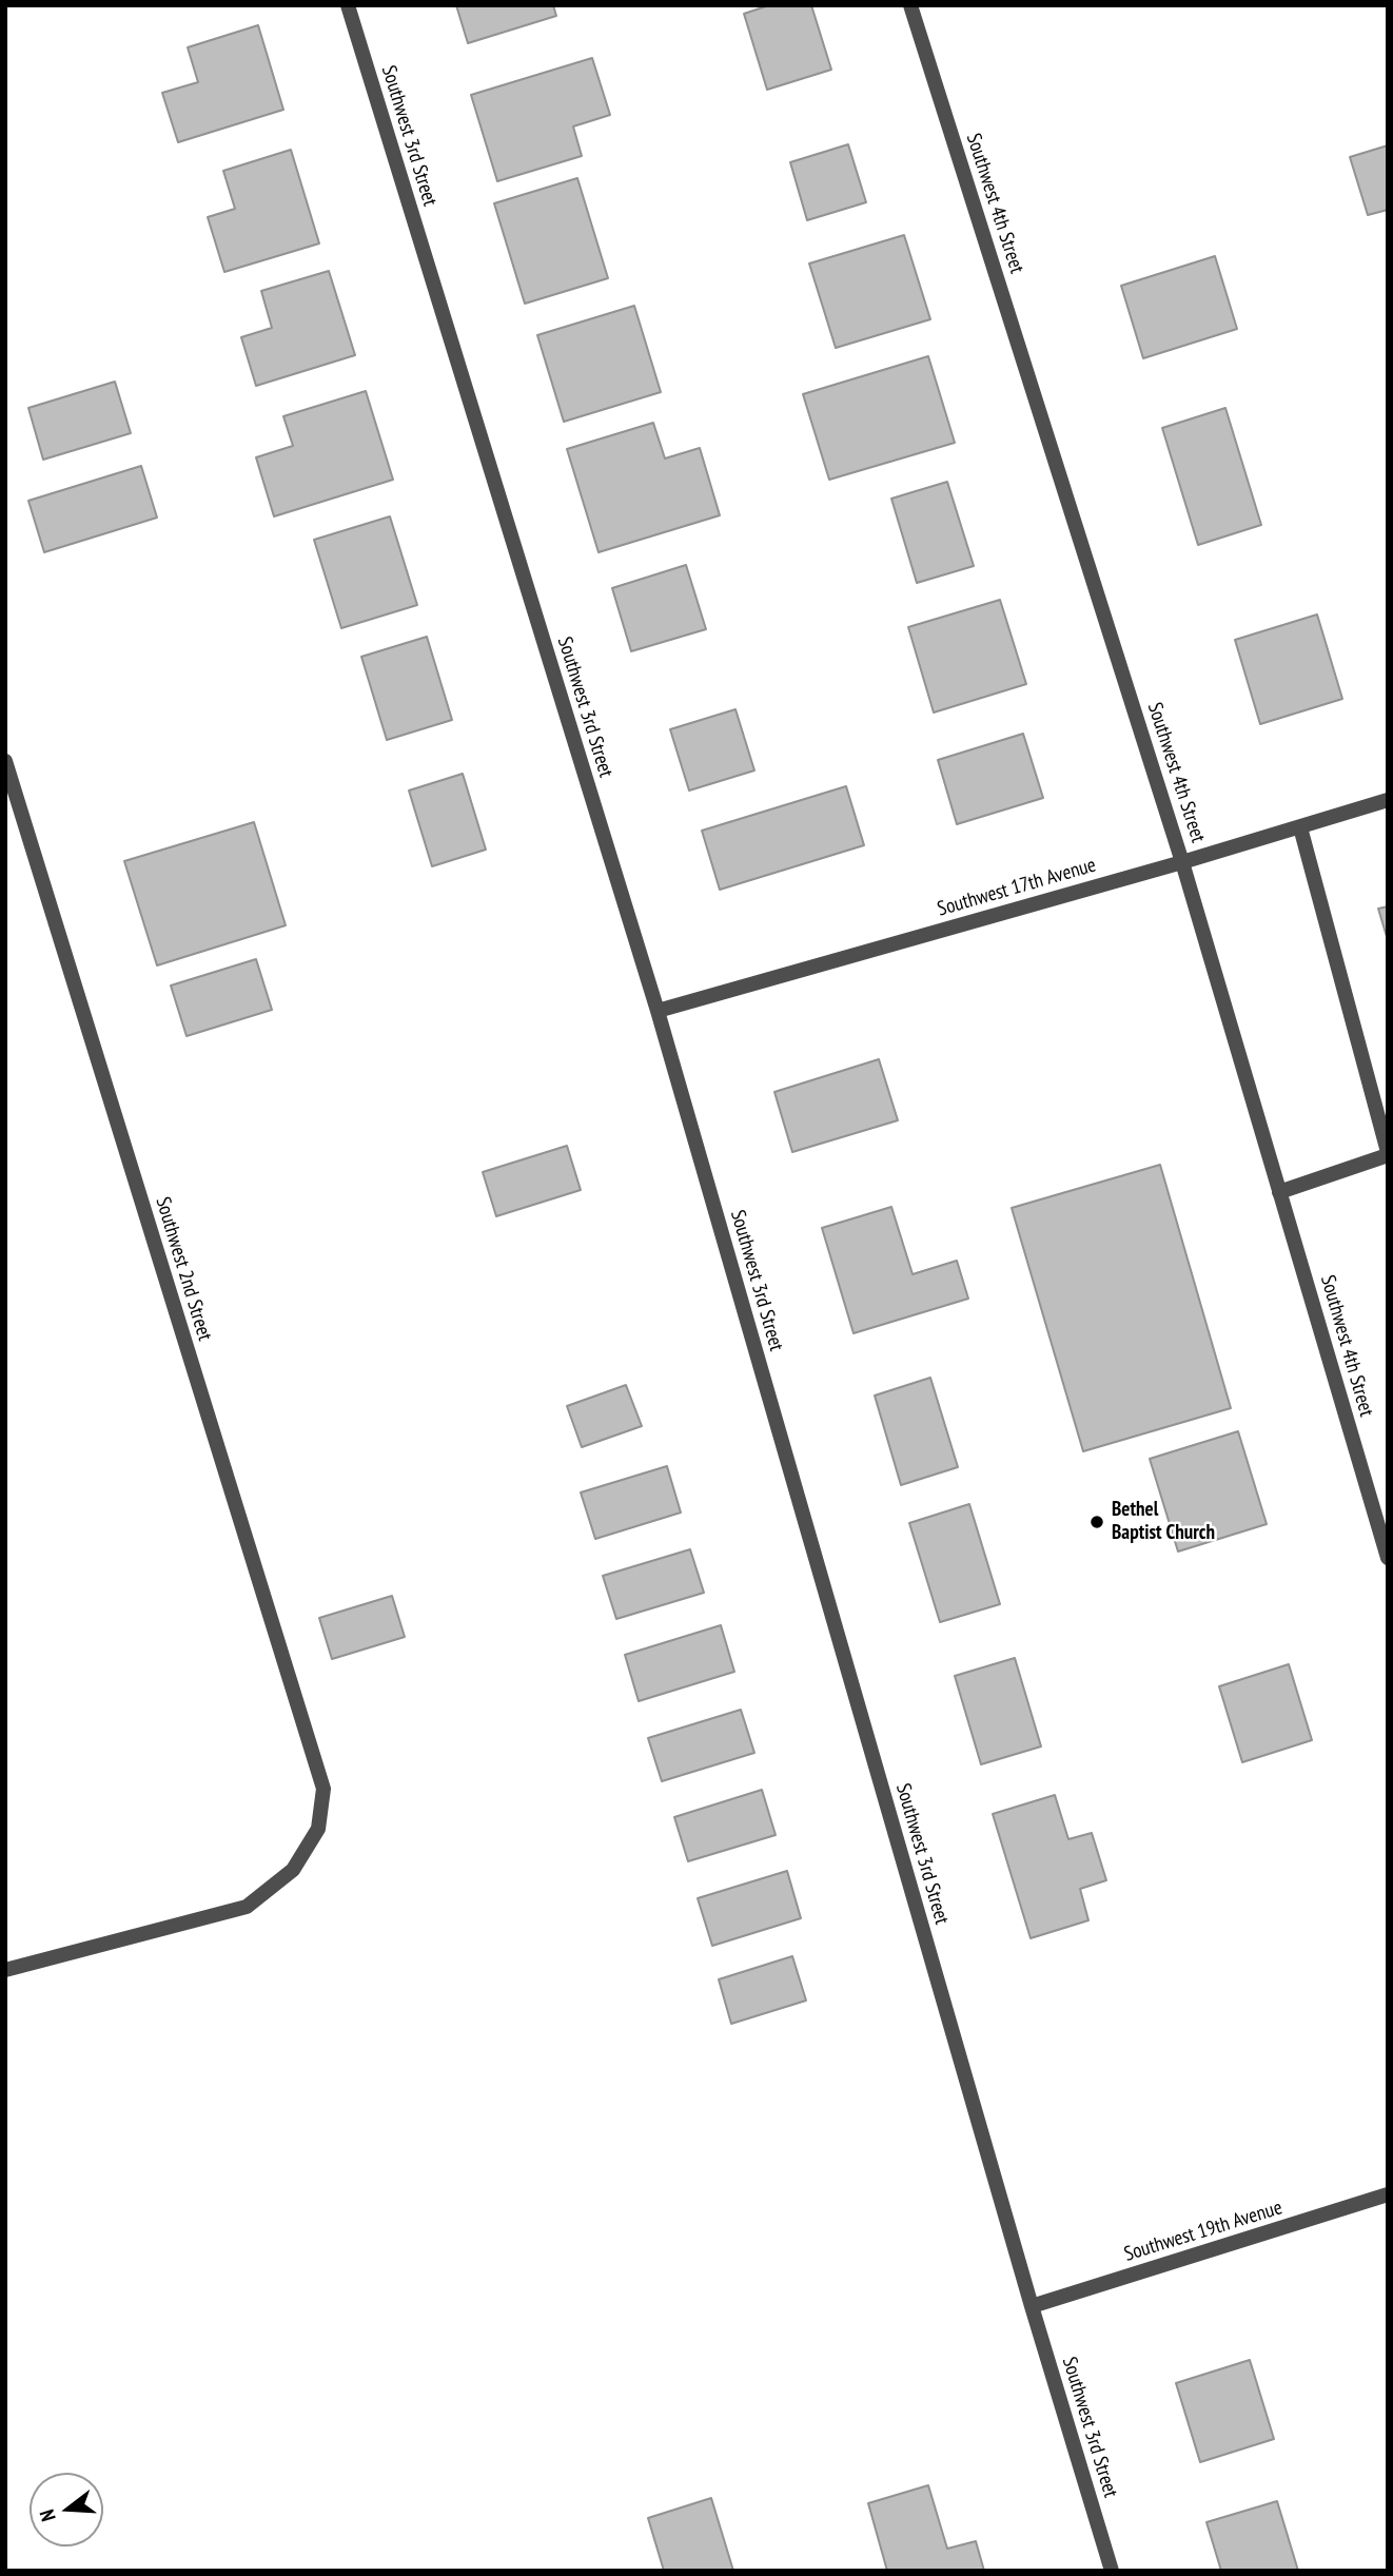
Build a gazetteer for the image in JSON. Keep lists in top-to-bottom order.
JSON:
{
  "streets": {
    "street": [
      "Southwest 3rd Street",
      "Southwest 4th Street",
      "Southwest 17th Avenue",
      "Southwest 2nd Street",
      "Southwest 19th Avenue"
    ]
  },
  "crossings": [
    ["Southwest 3rd Street", "Southwest 17th Avenue"],
    ["Southwest 3rd Street", "Southwest 19th Avenue"],
    ["Southwest 4th Street", "Southwest 17th Avenue"]
  ],
  "places": ["Bethel Baptist Church"],
  "north": "left"
}
